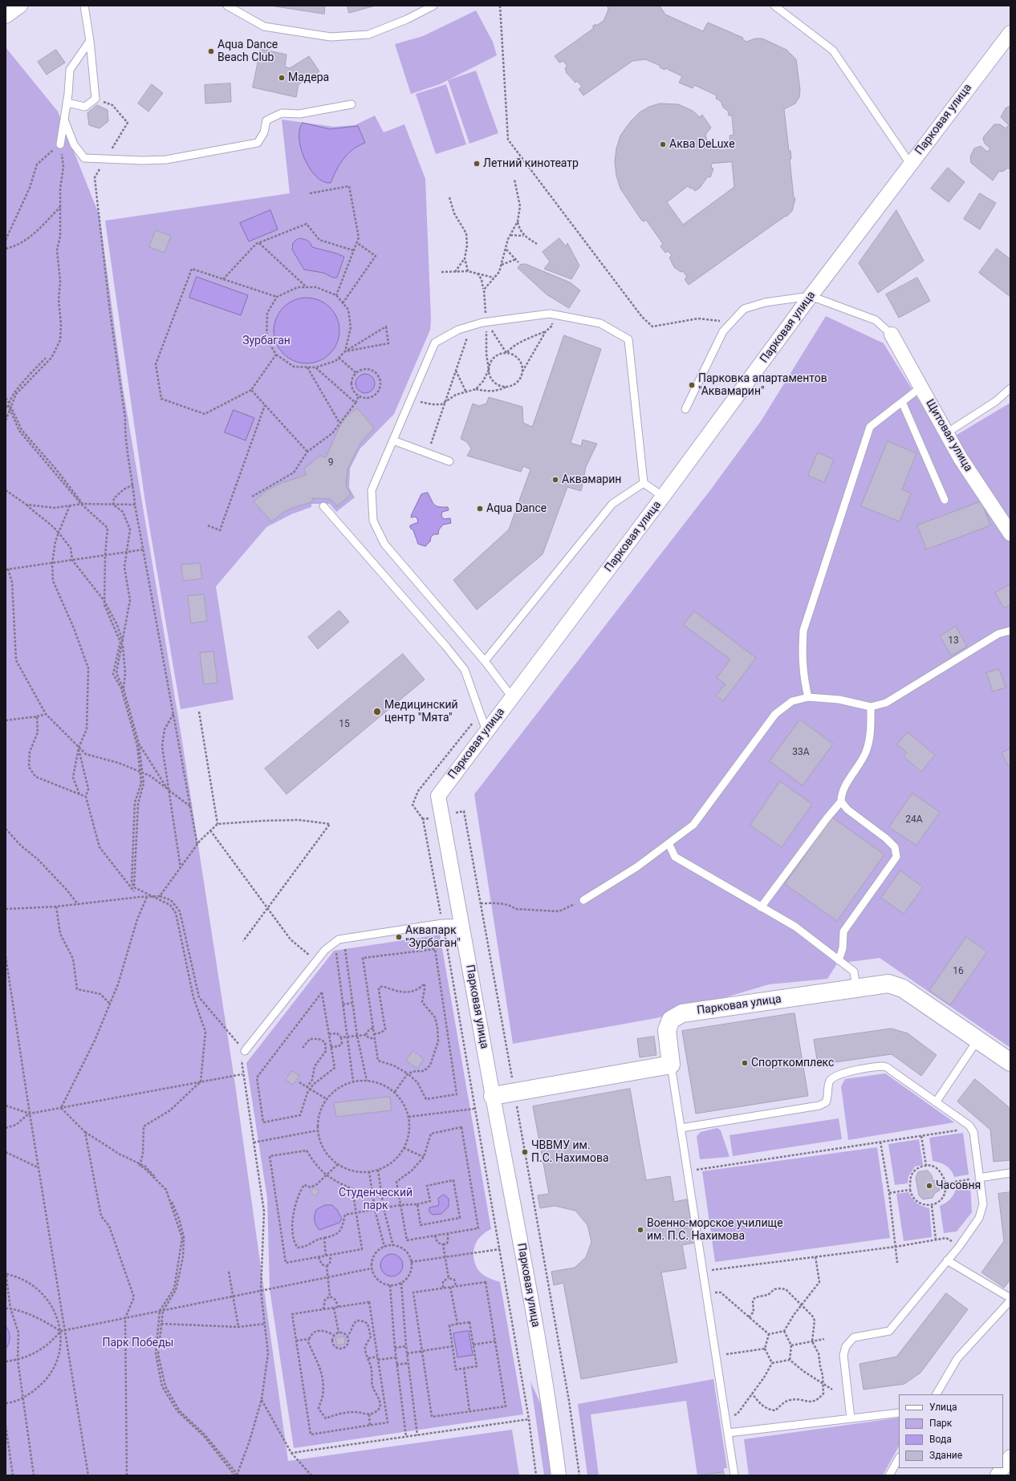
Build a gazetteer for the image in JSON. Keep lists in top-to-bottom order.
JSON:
{
  "streets": {
    "street": ["Парковая улица", "Щитовая улица"]
  },
  "parks": ["Зурбаган", "Студенческий парк", "Парк Победы"],
  "places": [
    "Aqua Dance Beach Club",
    "Мадера",
    "Аква DeLuxe",
    "Летний кинотеатр",
    "Парковка апартаментов \"Аквамарин\"",
    "Аквамарин",
    "Aqua Dance",
    "Медицинский центр \"Мята\"",
    "Аквапарк \"Зурбаган\"",
    "Спорткомплекс",
    "ЧВВМУ им. П.С. Нахимова",
    "Часовня",
    "Военно-морское училище им. П.С. Нахимова"
  ],
  "house_numbers": [
    "9",
    "13",
    "15",
    "33А",
    "24А",
    "16"
  ],
  "legend": [
    "Улица",
    "Парк",
    "Вода",
    "Здание"
  ]
}
